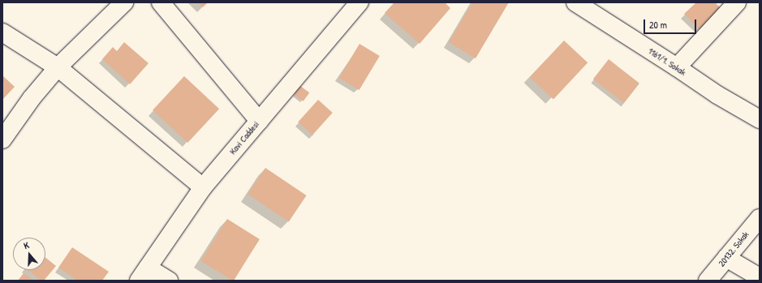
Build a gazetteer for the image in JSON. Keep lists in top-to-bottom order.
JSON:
{
  "streets": {
    "street": ["1161/1. Sokak", "Kavi Caddesi", "20132. Sokak"]
  },
  "scale_bar": "20 m",
  "north": "top"
}
